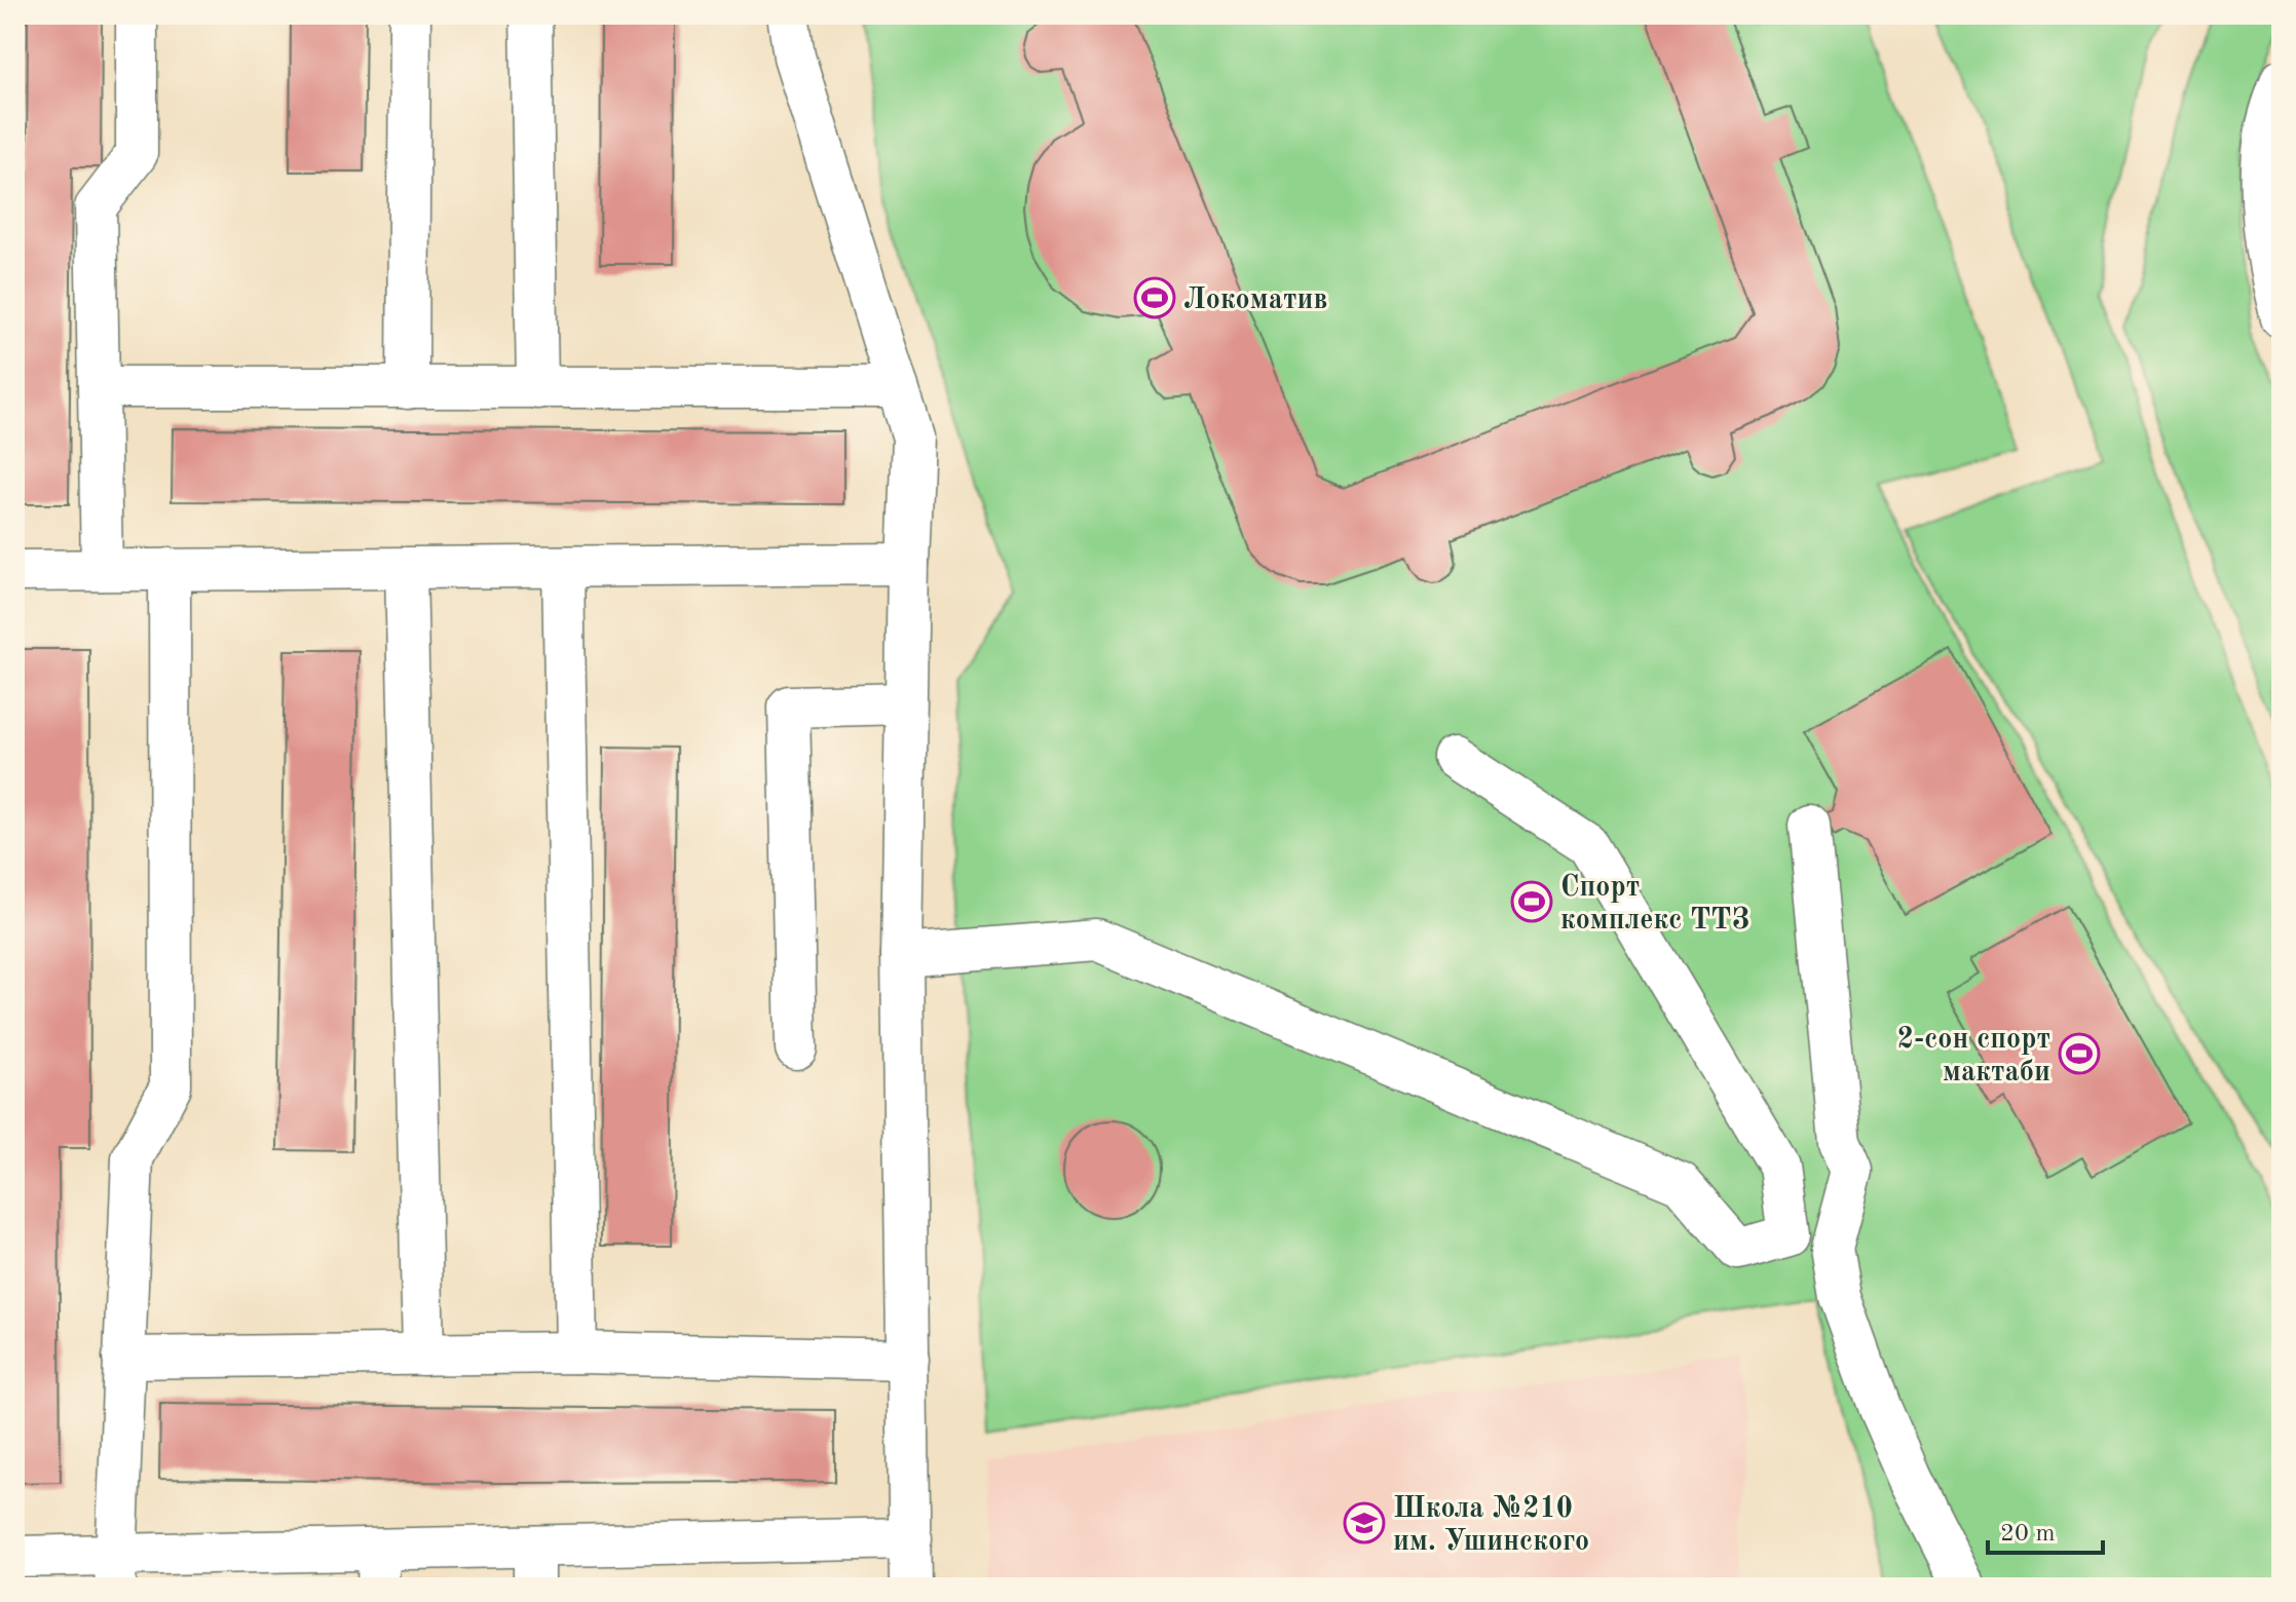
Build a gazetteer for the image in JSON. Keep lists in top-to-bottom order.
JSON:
{
  "places": {
    "sports": ["Локоматив", "Спорт комплекс ТТЗ", "2-сон спорт мактаби"],
    "school or university": ["Школа №210 им. Ушинского"]
  },
  "scale_bar": "20 m"
}
